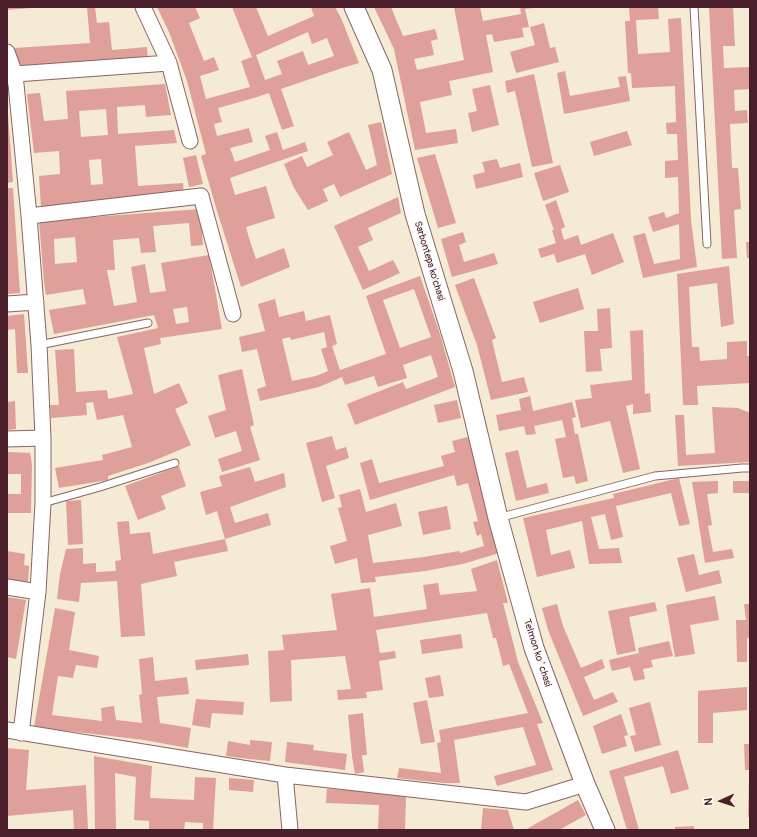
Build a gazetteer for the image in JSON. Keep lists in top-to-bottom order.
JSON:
{
  "streets": {
    "street": ["Sarbontepa ko'chasi", "Telmon koʻchasi"]
  },
  "crossings": [
    ["Sarbontepa ko'chasi", "Telmon koʻchasi"]
  ],
  "north": "left"
}
